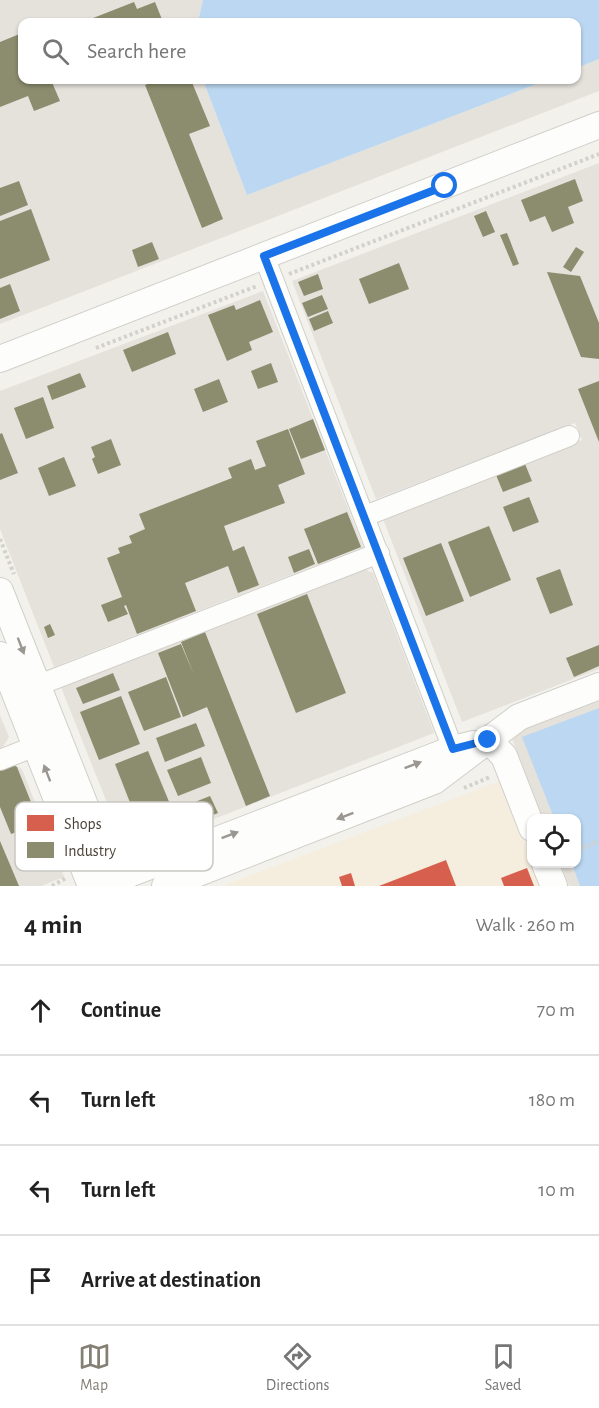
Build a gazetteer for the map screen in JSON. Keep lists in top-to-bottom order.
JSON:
{
  "legend": ["Shops", "Industry"],
  "page": {
    "search": "Search here",
    "heading": ["4 min", "Walk · 260 m"],
    "list": [
      ["Continue", "70 m"],
      ["Turn left", "180 m"],
      ["Turn left", "10 m"],
      "Arrive at destination"
    ],
    "nav": ["Map", "Directions", "Saved"]
  }
}
